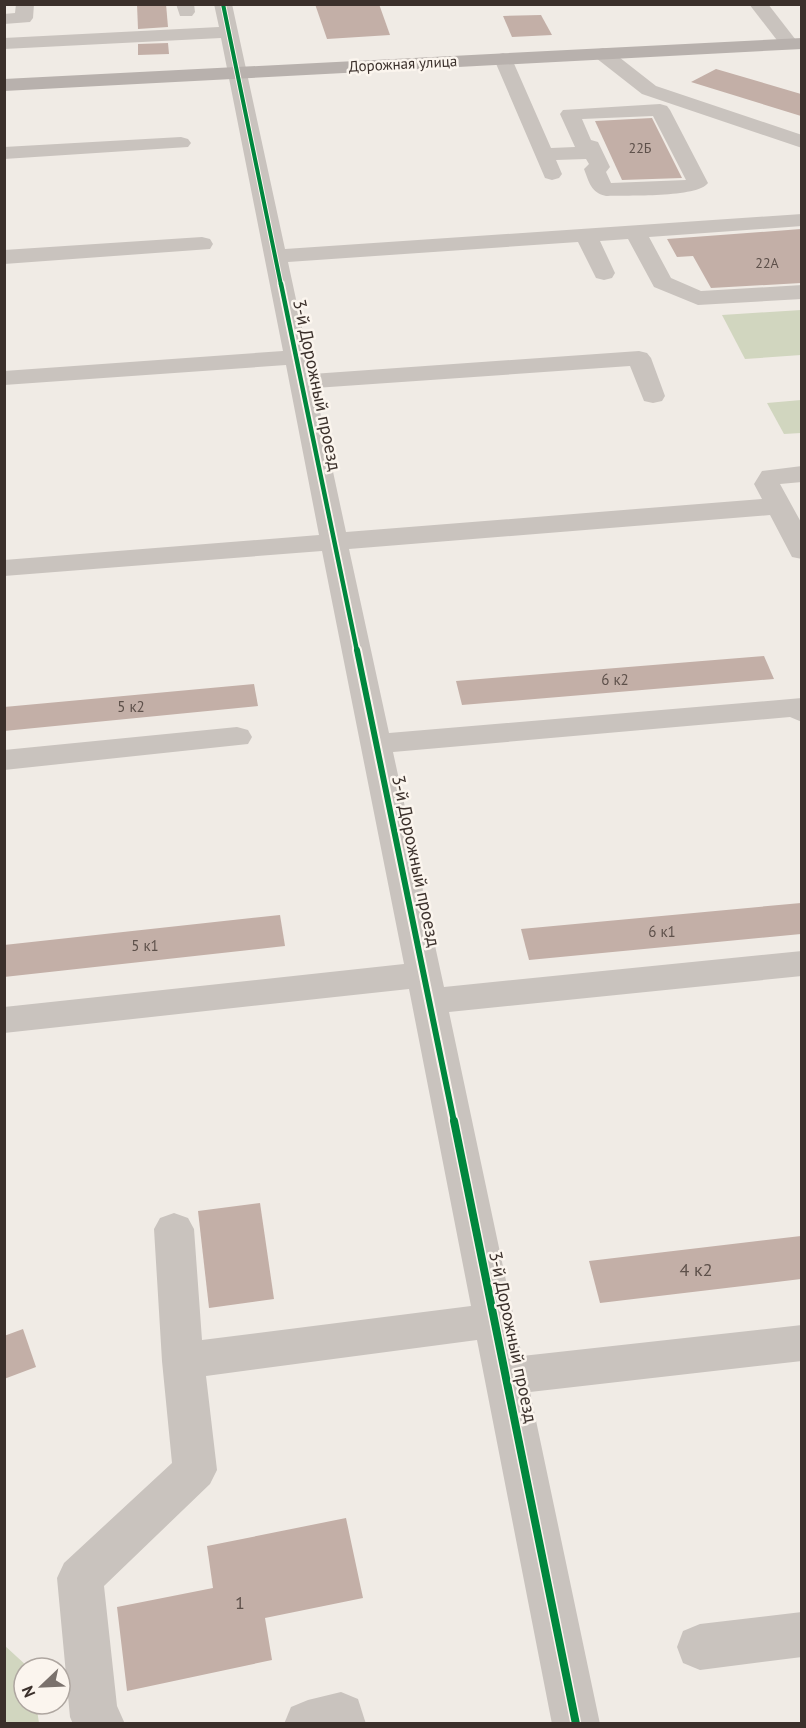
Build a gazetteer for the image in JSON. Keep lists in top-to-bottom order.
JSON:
{
  "streets": {
    "main road": ["Дорожная улица"],
    "street": ["3-й Дорожный проезд"]
  },
  "crossings": [
    ["Дорожная улица", "3-й Дорожный проезд"]
  ],
  "house_numbers": [
    "22Б",
    "22А",
    "6 к2",
    "5 к2",
    "6 к1",
    "5 к1",
    "4 к2",
    "1"
  ],
  "north": "bottom left"
}
